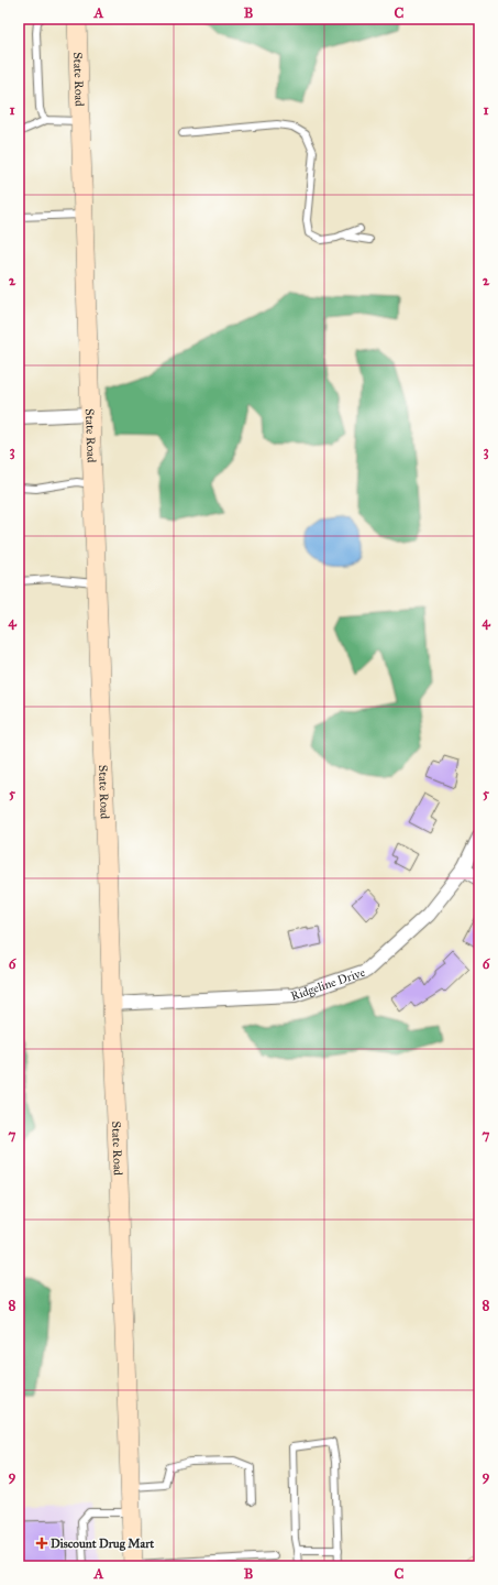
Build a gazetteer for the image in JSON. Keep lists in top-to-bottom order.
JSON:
{
  "streets": {
    "main road": ["State Road"],
    "street": ["Ridgeline Drive"]
  },
  "crossings": [
    ["State Road", "Ridgeline Drive"]
  ],
  "places": {
    "health": ["Discount Drug Mart"]
  },
  "grid": {
    "columns": ["A", "B", "C"],
    "rows": [
      "1",
      "2",
      "3",
      "4",
      "5",
      "6",
      "7",
      "8",
      "9"
    ]
  }
}
